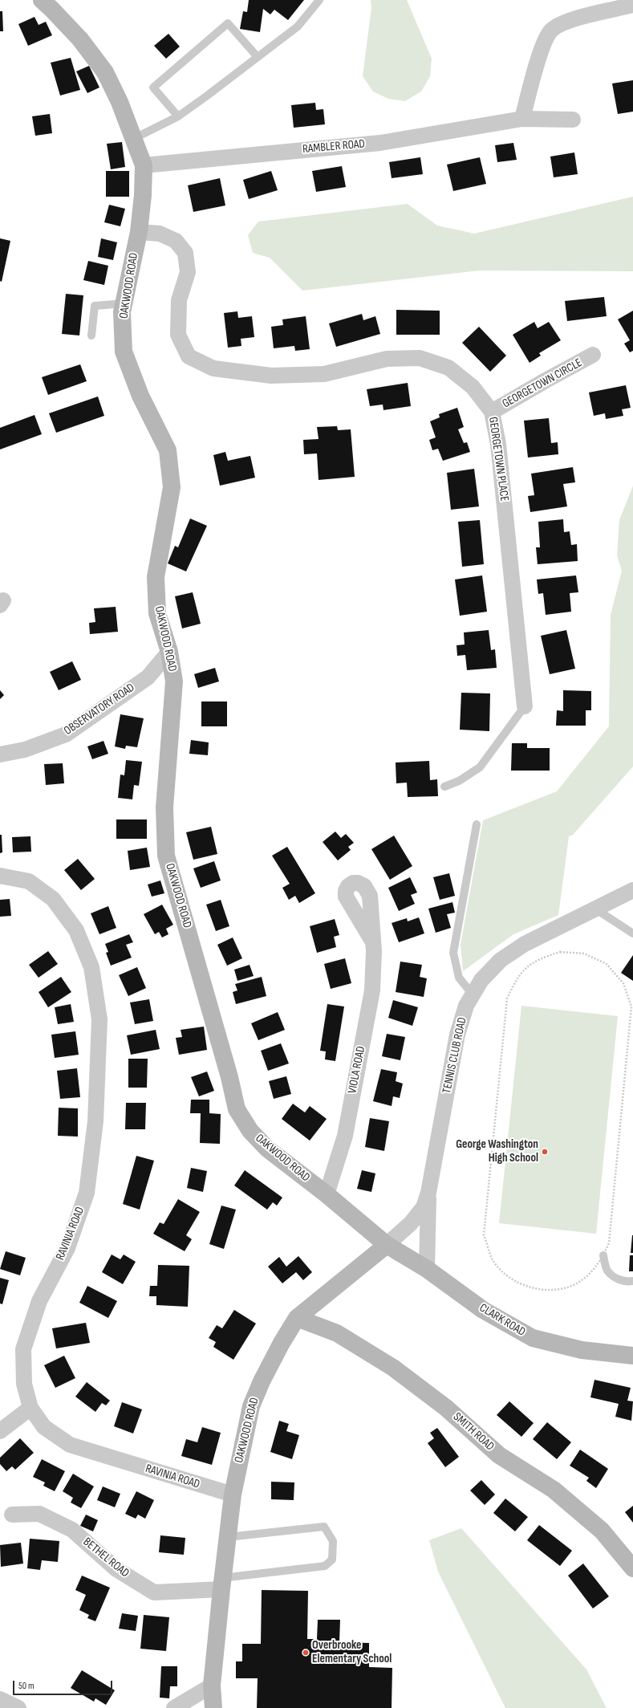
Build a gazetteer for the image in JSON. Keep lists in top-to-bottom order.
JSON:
{
  "streets": {
    "main road": ["OAKWOOD ROAD", "CLARK ROAD", "SMITH ROAD"],
    "street": [
      "RAMBLER ROAD",
      "GEORGETOWN CIRCLE",
      "GEORGETOWN PLACE",
      "OBSERVATORY ROAD",
      "TENNIS CLUB ROAD",
      "VIOLA ROAD",
      "RAVINIA ROAD",
      "BETHEL ROAD"
    ]
  },
  "crossings": [
    ["RAMBLER ROAD", "OAKWOOD ROAD"],
    ["OAKWOOD ROAD", "GEORGETOWN PLACE"],
    ["OAKWOOD ROAD", "OBSERVATORY ROAD"],
    ["OAKWOOD ROAD", "TENNIS CLUB ROAD"],
    ["OAKWOOD ROAD", "VIOLA ROAD"],
    ["OAKWOOD ROAD", "RAVINIA ROAD"],
    ["OAKWOOD ROAD", "CLARK ROAD"],
    ["OAKWOOD ROAD", "SMITH ROAD"],
    ["OAKWOOD ROAD", "BETHEL ROAD"],
    ["GEORGETOWN CIRCLE", "GEORGETOWN PLACE"],
    ["TENNIS CLUB ROAD", "CLARK ROAD"]
  ],
  "places": ["George Washington High School", "Overbrooke Elementary School"],
  "scale_bar": "50 m"
}
